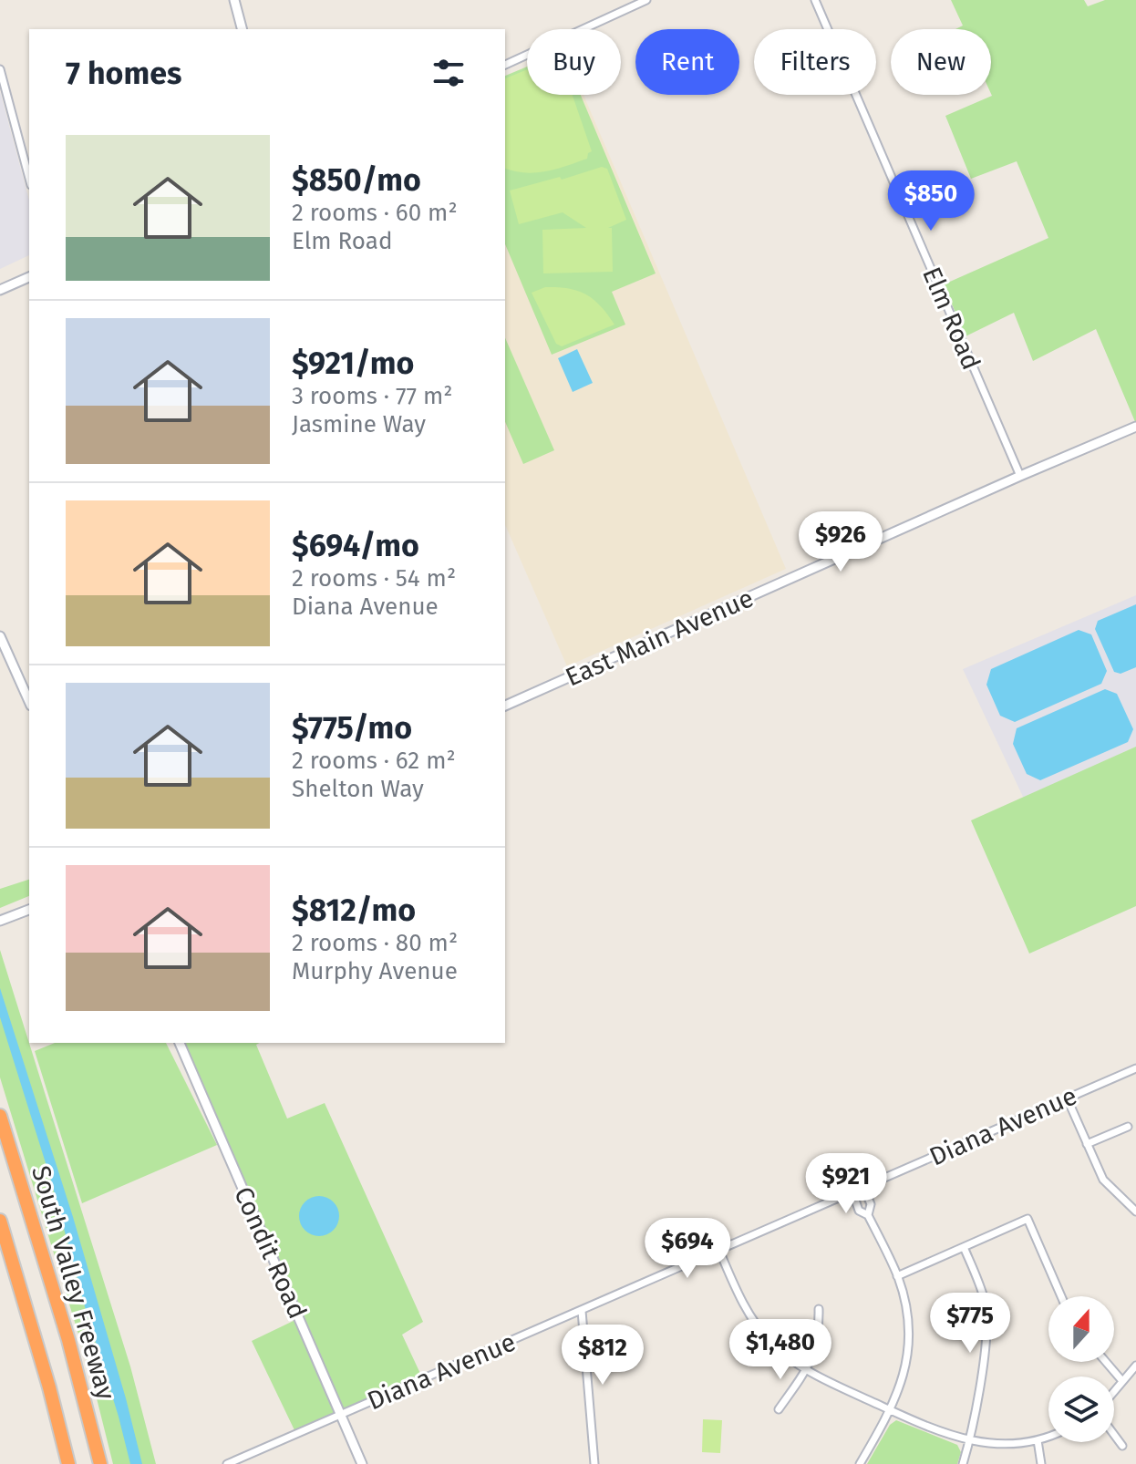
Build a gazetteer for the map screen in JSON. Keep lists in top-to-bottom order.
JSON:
{
  "streets": {
    "highway": ["South Valley Freeway"],
    "street": [
      "Elm Road",
      "East Main Avenue",
      "Diana Avenue",
      "Condit Road"
    ]
  },
  "crossings": [
    ["Elm Road", "East Main Avenue"],
    ["Diana Avenue", "Condit Road"]
  ],
  "north": "top",
  "page": {
    "chip": [
      "Buy",
      "Rent",
      "Filters",
      "New"
    ],
    "heading": "7 homes",
    "list": [
      {
        "name": "$850/mo",
        "note": "2 rooms · 60 m² · Elm Road"
      },
      {
        "name": "$921/mo",
        "note": "3 rooms · 77 m² · Jasmine Way"
      },
      {
        "name": "$694/mo",
        "note": "2 rooms · 54 m² · Diana Avenue"
      },
      {
        "name": "$775/mo",
        "note": "2 rooms · 62 m² · Shelton Way"
      },
      {
        "name": "$812/mo",
        "note": "2 rooms · 80 m² · Murphy Avenue"
      }
    ],
    "price": [
      "$850",
      "$926",
      "$921",
      "$694",
      "$775",
      "$1,480",
      "$812"
    ]
  }
}
